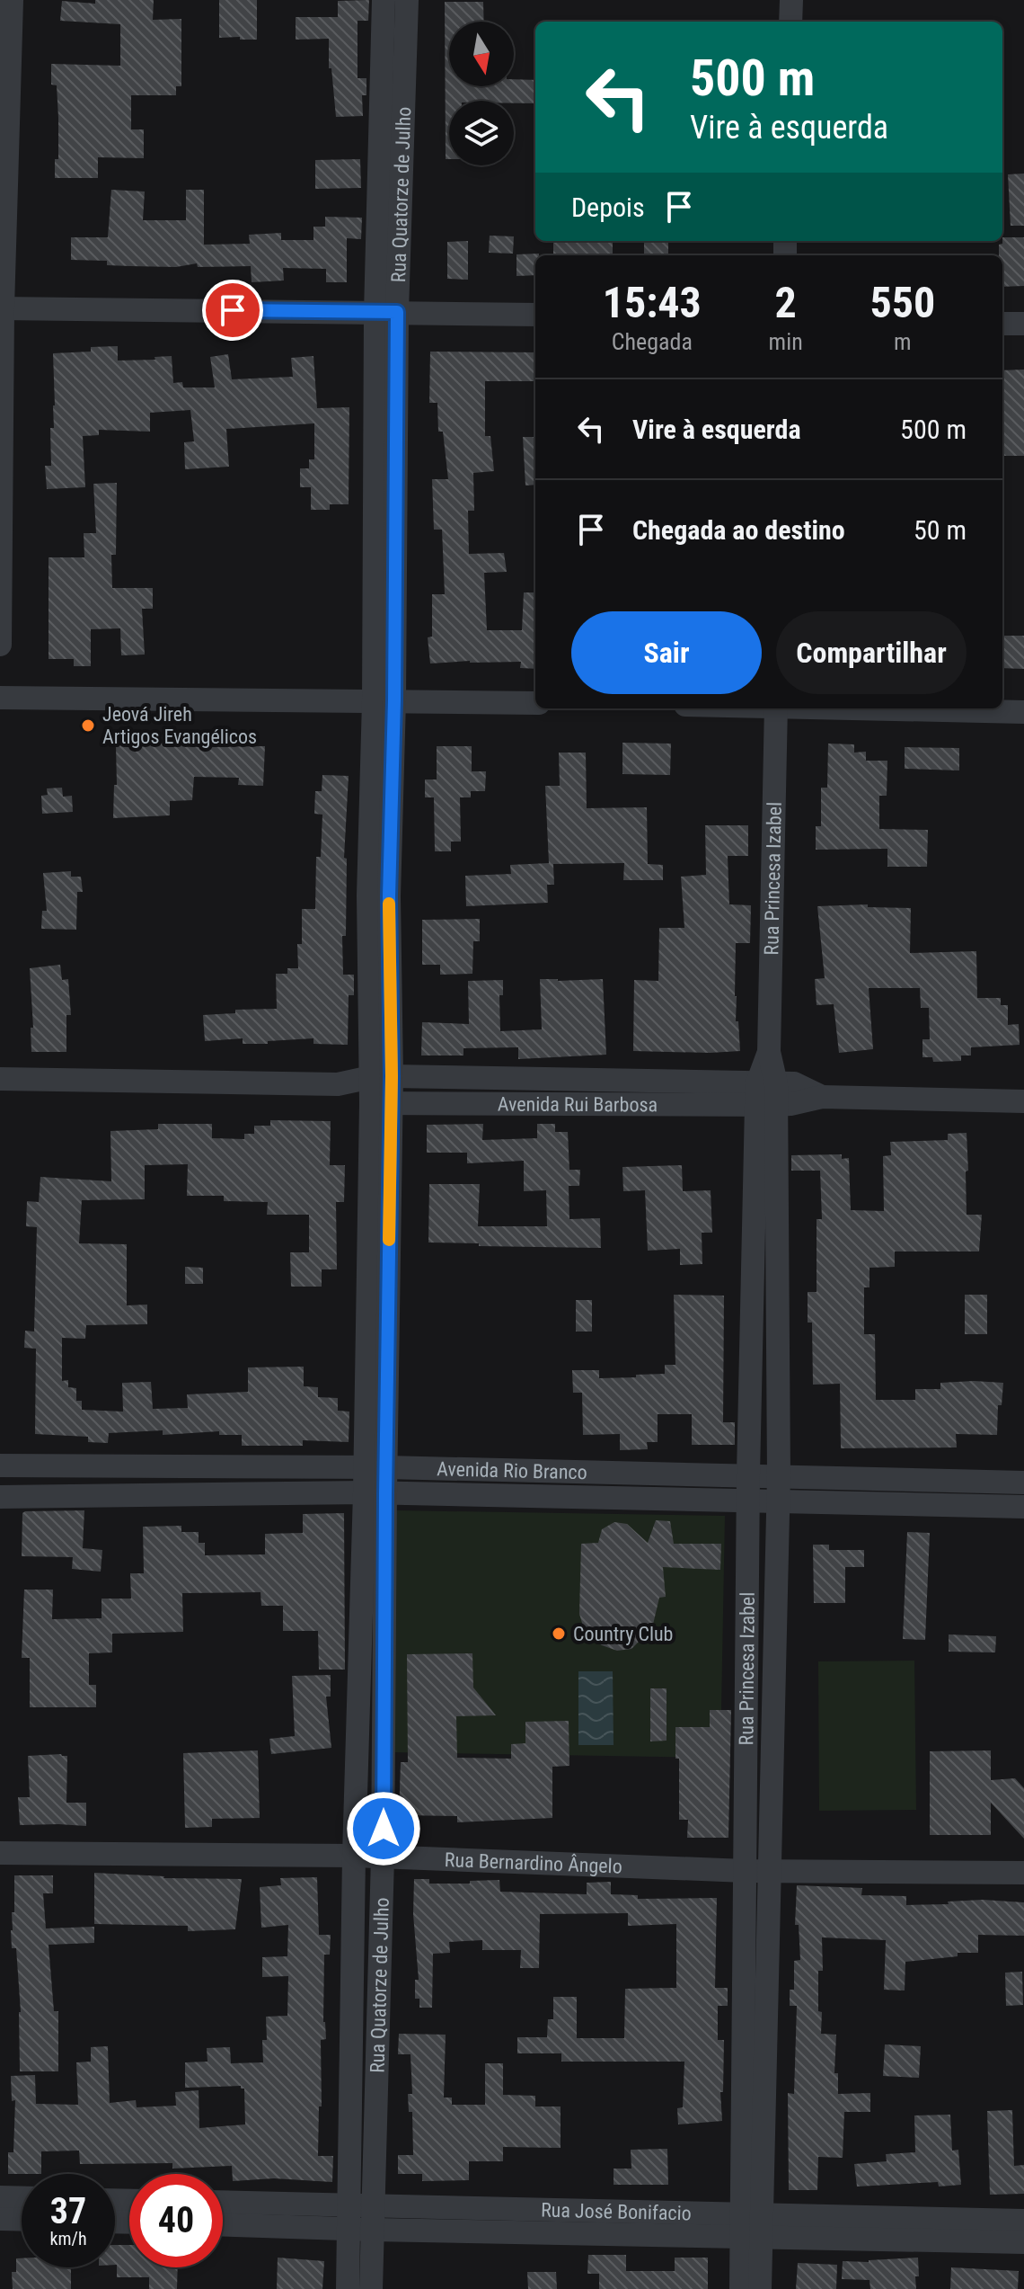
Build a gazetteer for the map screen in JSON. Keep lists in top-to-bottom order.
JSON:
{
  "streets": {
    "street": [
      "Rua Quatorze de Julho",
      "Rua Princesa Izabel",
      "Avenida Rui Barbosa",
      "Avenida Rio Branco",
      "Rua Bernardino Ângelo",
      "Rua José Bonifacio"
    ]
  },
  "crossings": [
    ["Rua Quatorze de Julho", "Avenida Rui Barbosa"],
    ["Rua Quatorze de Julho", "Avenida Rio Branco"],
    ["Rua Quatorze de Julho", "Rua Bernardino Ângelo"],
    ["Rua Quatorze de Julho", "Rua José Bonifacio"],
    ["Rua Princesa Izabel", "Avenida Rui Barbosa"],
    ["Rua Princesa Izabel", "Avenida Rio Branco"],
    ["Rua Princesa Izabel", "Rua Bernardino Ângelo"],
    ["Rua Princesa Izabel", "Rua José Bonifacio"]
  ],
  "places": ["Jeová Jireh Artigos Evangélicos", "Country Club"],
  "north": "bottom",
  "page": {
    "turn": ["500 m", "Vire à esquerda"],
    "then": "Depois",
    "eta": [
      "15:43",
      "Chegada",
      "2",
      "min",
      "550",
      "m"
    ],
    "list": [
      {
        "name": "Vire à esquerda",
        "value": "500 m"
      },
      {
        "name": "Chegada ao destino",
        "value": "50 m"
      }
    ],
    "buttons": ["Sair", "Compartilhar"],
    "speed": "37 km/h",
    "limit": "40"
  }
}
